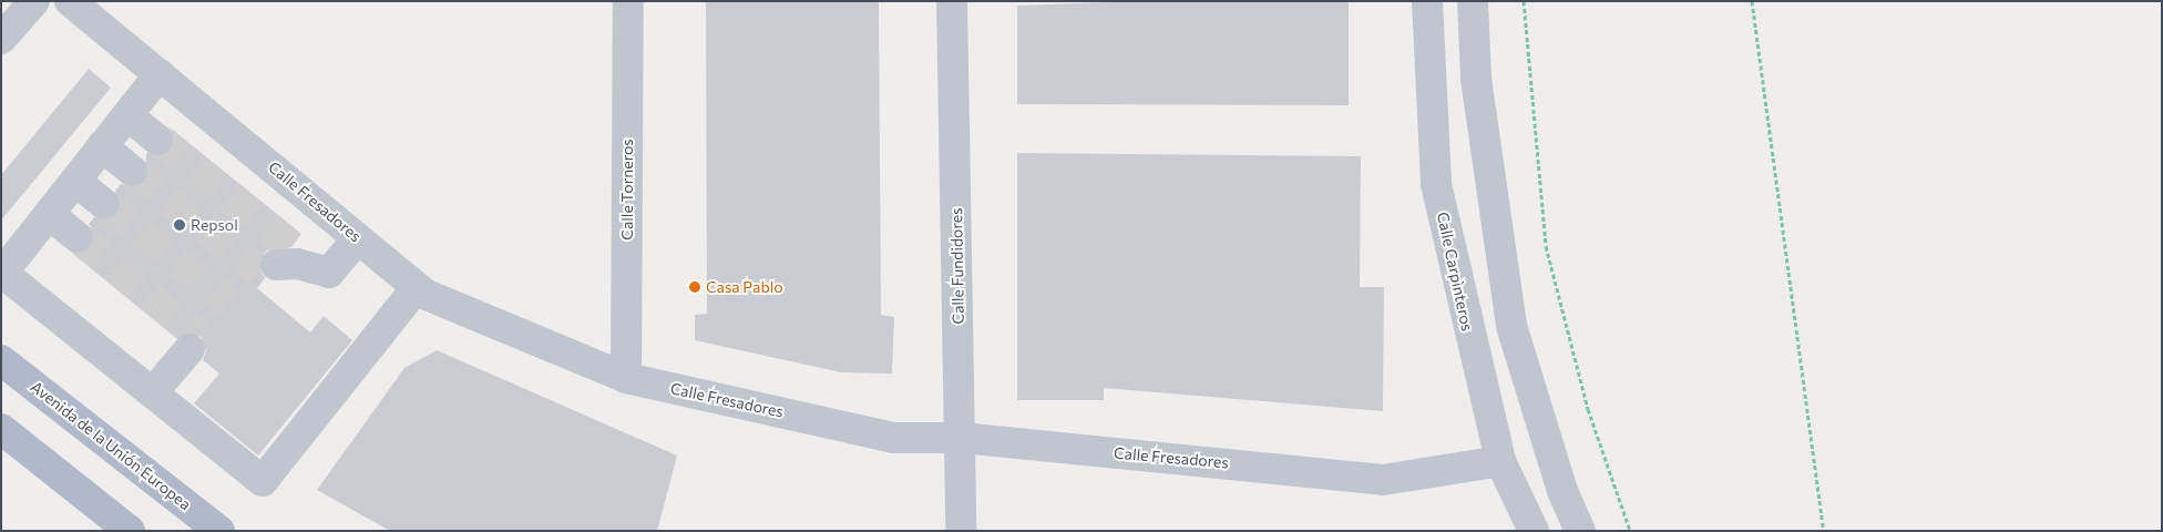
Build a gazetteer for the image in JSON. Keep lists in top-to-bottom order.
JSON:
{
  "streets": {
    "main road": ["Avenida de la Unión Europea"],
    "street": [
      "Calle Torneros",
      "Calle Fresadores",
      "Calle Fundidores",
      "Calle Carpìnteros"
    ]
  },
  "crossings": [
    ["Calle Torneros", "Calle Fresadores"],
    ["Calle Fresadores", "Calle Fundidores"],
    ["Calle Fresadores", "Calle Carpìnteros"]
  ],
  "places": ["Repsol", "Casa Pablo"]
}
